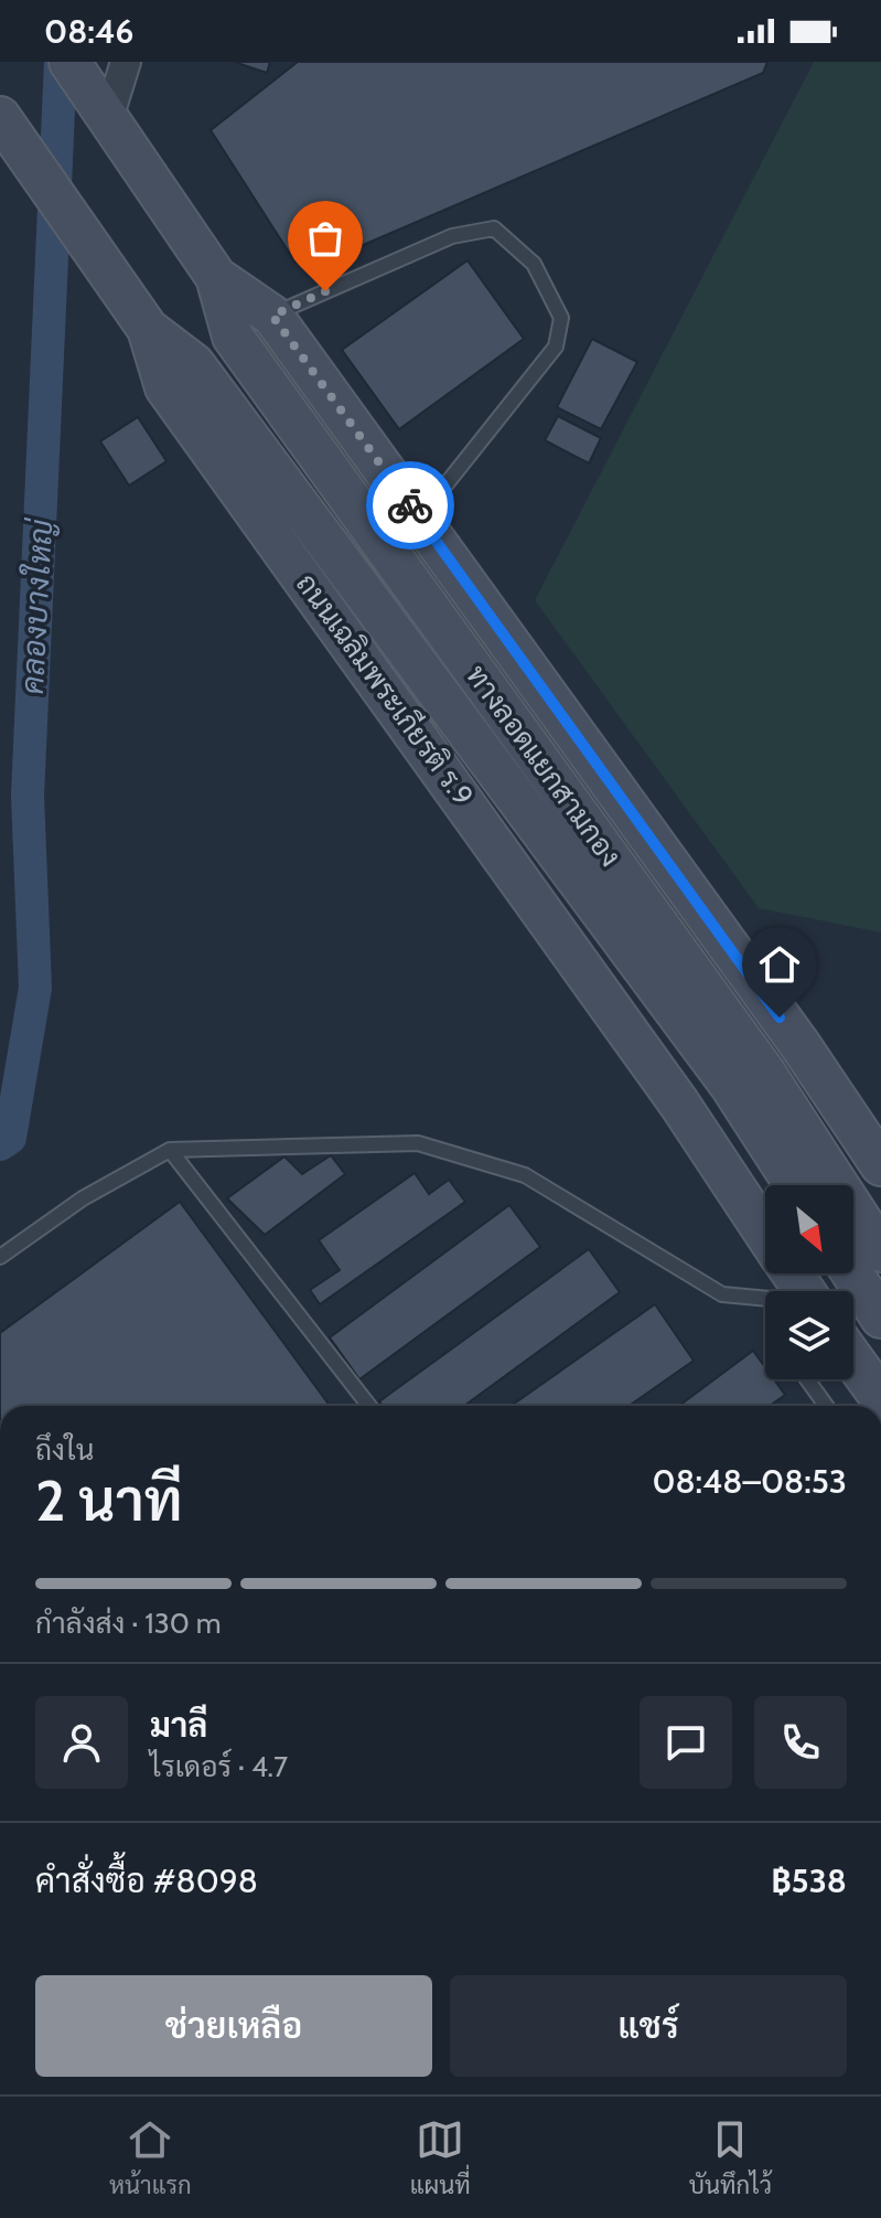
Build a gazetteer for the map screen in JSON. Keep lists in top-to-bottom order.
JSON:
{
  "streets": {
    "main road": ["ถนนเฉลิมพระเกียรติ ร.9", "ทางลอดแยกสามกอง"]
  },
  "crossings": [
    ["ถนนเฉลิมพระเกียรติ ร.9", "ทางลอดแยกสามกอง"]
  ],
  "water": ["คลองบางใหญ่"],
  "north": "bottom right",
  "page": {
    "status": "08:46",
    "heading": ["2 นาที", "ถึงใน", "08:48–08:53"],
    "panel": [
      "มาลี",
      "ไรเดอร์ · 4.7",
      "คำสั่งซื้อ #8098",
      "฿538"
    ],
    "bar": "กำลังส่ง · 130 m",
    "buttons": ["ช่วยเหลือ", "แชร์"],
    "tabs": ["หน้าแรก", "แผนที่", "บันทึกไว้"]
  }
}
